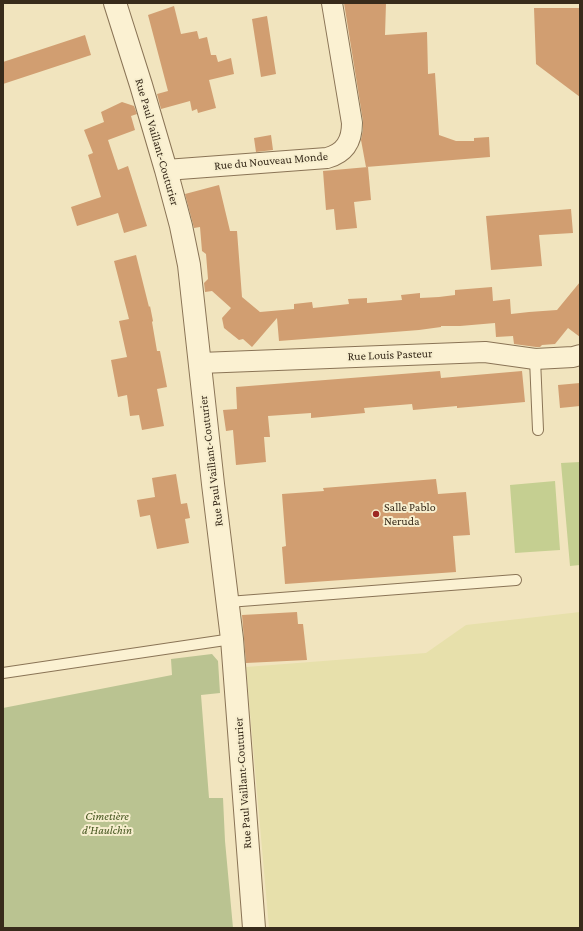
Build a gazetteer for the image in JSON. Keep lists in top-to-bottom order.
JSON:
{
  "streets": {
    "street": ["Rue Paul Vaillant-Couturier", "Rue du Nouveau Monde", "Rue Louis Pasteur"]
  },
  "crossings": [
    ["Rue Paul Vaillant-Couturier", "Rue du Nouveau Monde"],
    ["Rue Paul Vaillant-Couturier", "Rue Louis Pasteur"]
  ],
  "parks": ["Cimetière d'Haulchin"],
  "places": ["Salle Pablo Neruda"]
}
